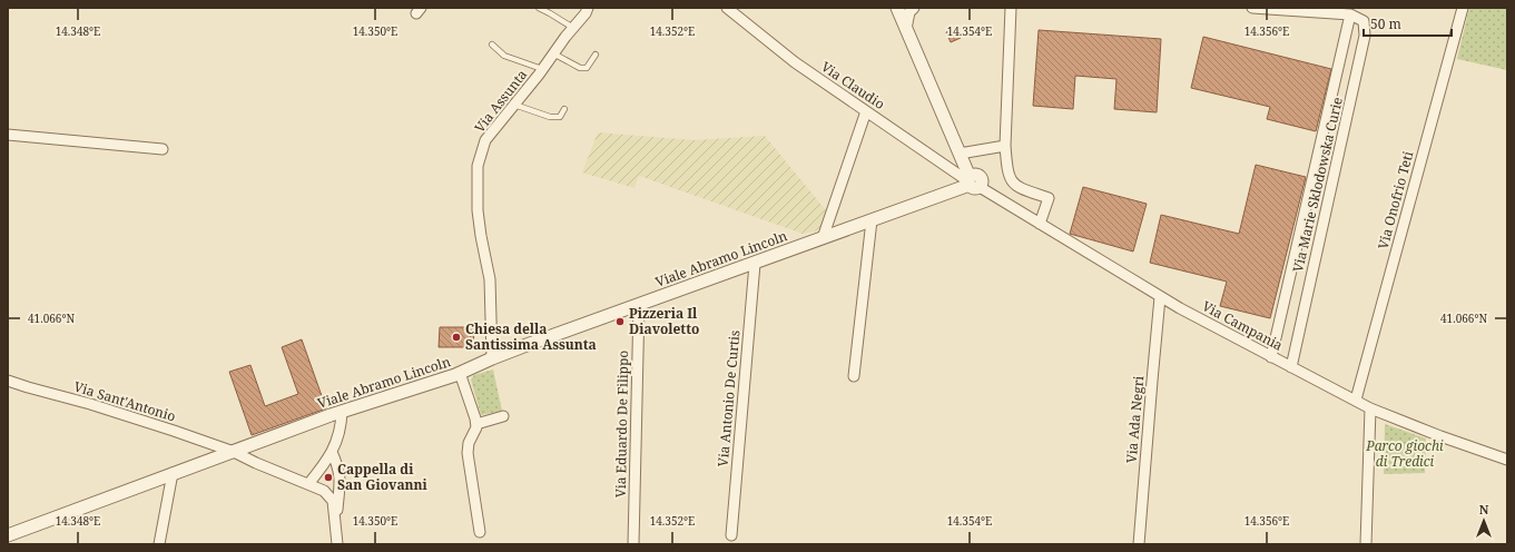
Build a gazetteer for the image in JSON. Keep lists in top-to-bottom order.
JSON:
{
  "streets": {
    "street": [
      "Via Claudio",
      "Via Assunta",
      "Via Marie Sklodowska Curie",
      "Via Onofrio Teti",
      "Viale Abramo Lincoln",
      "Via Campania",
      "Via Antonio De Curtis",
      "Via Sant'Antonio",
      "Via Ada Negri",
      "Via Eduardo De Filippo"
    ]
  },
  "crossings": [
    ["Via Claudio", "Viale Abramo Lincoln"],
    ["Via Claudio", "Via Campania"],
    ["Via Assunta", "Viale Abramo Lincoln"],
    ["Via Marie Sklodowska Curie", "Via Campania"],
    ["Via Onofrio Teti", "Via Campania"],
    ["Viale Abramo Lincoln", "Via Campania"],
    ["Viale Abramo Lincoln", "Via Antonio De Curtis"],
    ["Viale Abramo Lincoln", "Via Sant'Antonio"],
    ["Viale Abramo Lincoln", "Via Eduardo De Filippo"],
    ["Via Campania", "Via Ada Negri"]
  ],
  "parks": ["Parco giochi di Tredici"],
  "places": ["Pizzeria Il Diavoletto", "Chiesa della Santissima Assunta", "Cappella di San Giovanni"],
  "scale_bar": "50 m",
  "north": "top",
  "coordinates": [
    "14.348°E",
    "14.350°E",
    "14.352°E",
    "14.354°E",
    "14.356°E",
    "41.066°N"
  ]
}
